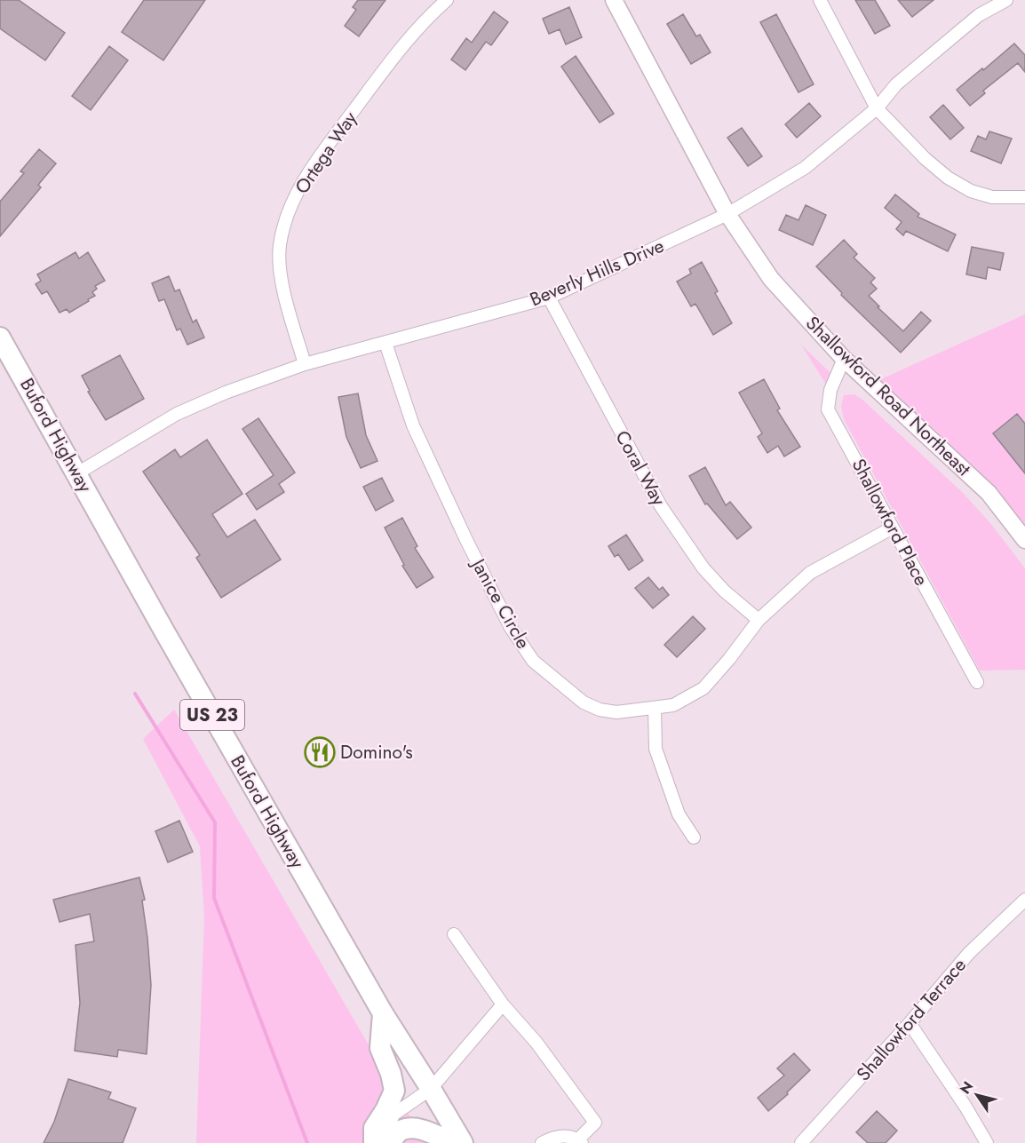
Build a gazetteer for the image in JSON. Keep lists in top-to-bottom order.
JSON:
{
  "streets": {
    "main road": ["Buford Highway", "US 23"],
    "street": [
      "Ortega Way",
      "Beverly Hills Drive",
      "Shallowford Road Northeast",
      "Coral Way",
      "Shallowford Place",
      "Janice Circle",
      "Shallowford Terrace"
    ]
  },
  "crossings": [
    ["Ortega Way", "Beverly Hills Drive"],
    ["Beverly Hills Drive", "Shallowford Road Northeast"],
    ["Beverly Hills Drive", "Buford Highway"],
    ["Beverly Hills Drive", "Coral Way"],
    ["Beverly Hills Drive", "Janice Circle"],
    ["Shallowford Road Northeast", "Shallowford Place"],
    ["Coral Way", "Janice Circle"],
    ["Shallowford Place", "Janice Circle"]
  ],
  "places": {
    "restaurant": ["Domino's"]
  },
  "north": "top left"
}
